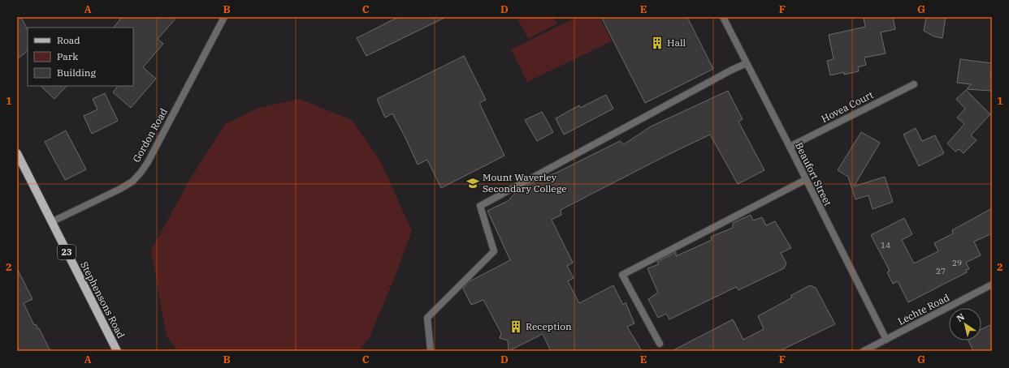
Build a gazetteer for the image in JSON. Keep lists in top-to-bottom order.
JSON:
{
  "streets": {
    "main road": ["23", "Stephensons Road"],
    "street": [
      "Hovea Court",
      "Gordon Road",
      "Beaufort Street",
      "Lechte Road"
    ]
  },
  "crossings": [
    ["Hovea Court", "Beaufort Street"],
    ["Gordon Road", "Stephensons Road"],
    ["Beaufort Street", "Lechte Road"]
  ],
  "places": {
    "building": ["Hall", "Reception"],
    "school or university": ["Mount Waverley Secondary College"]
  },
  "house_numbers": ["14", "29", "27"],
  "legend": ["Road", "Park", "Building"],
  "north": "top left",
  "grid": {
    "columns": [
      "A",
      "B",
      "C",
      "D",
      "E",
      "F",
      "G"
    ],
    "rows": ["1", "2"]
  }
}
